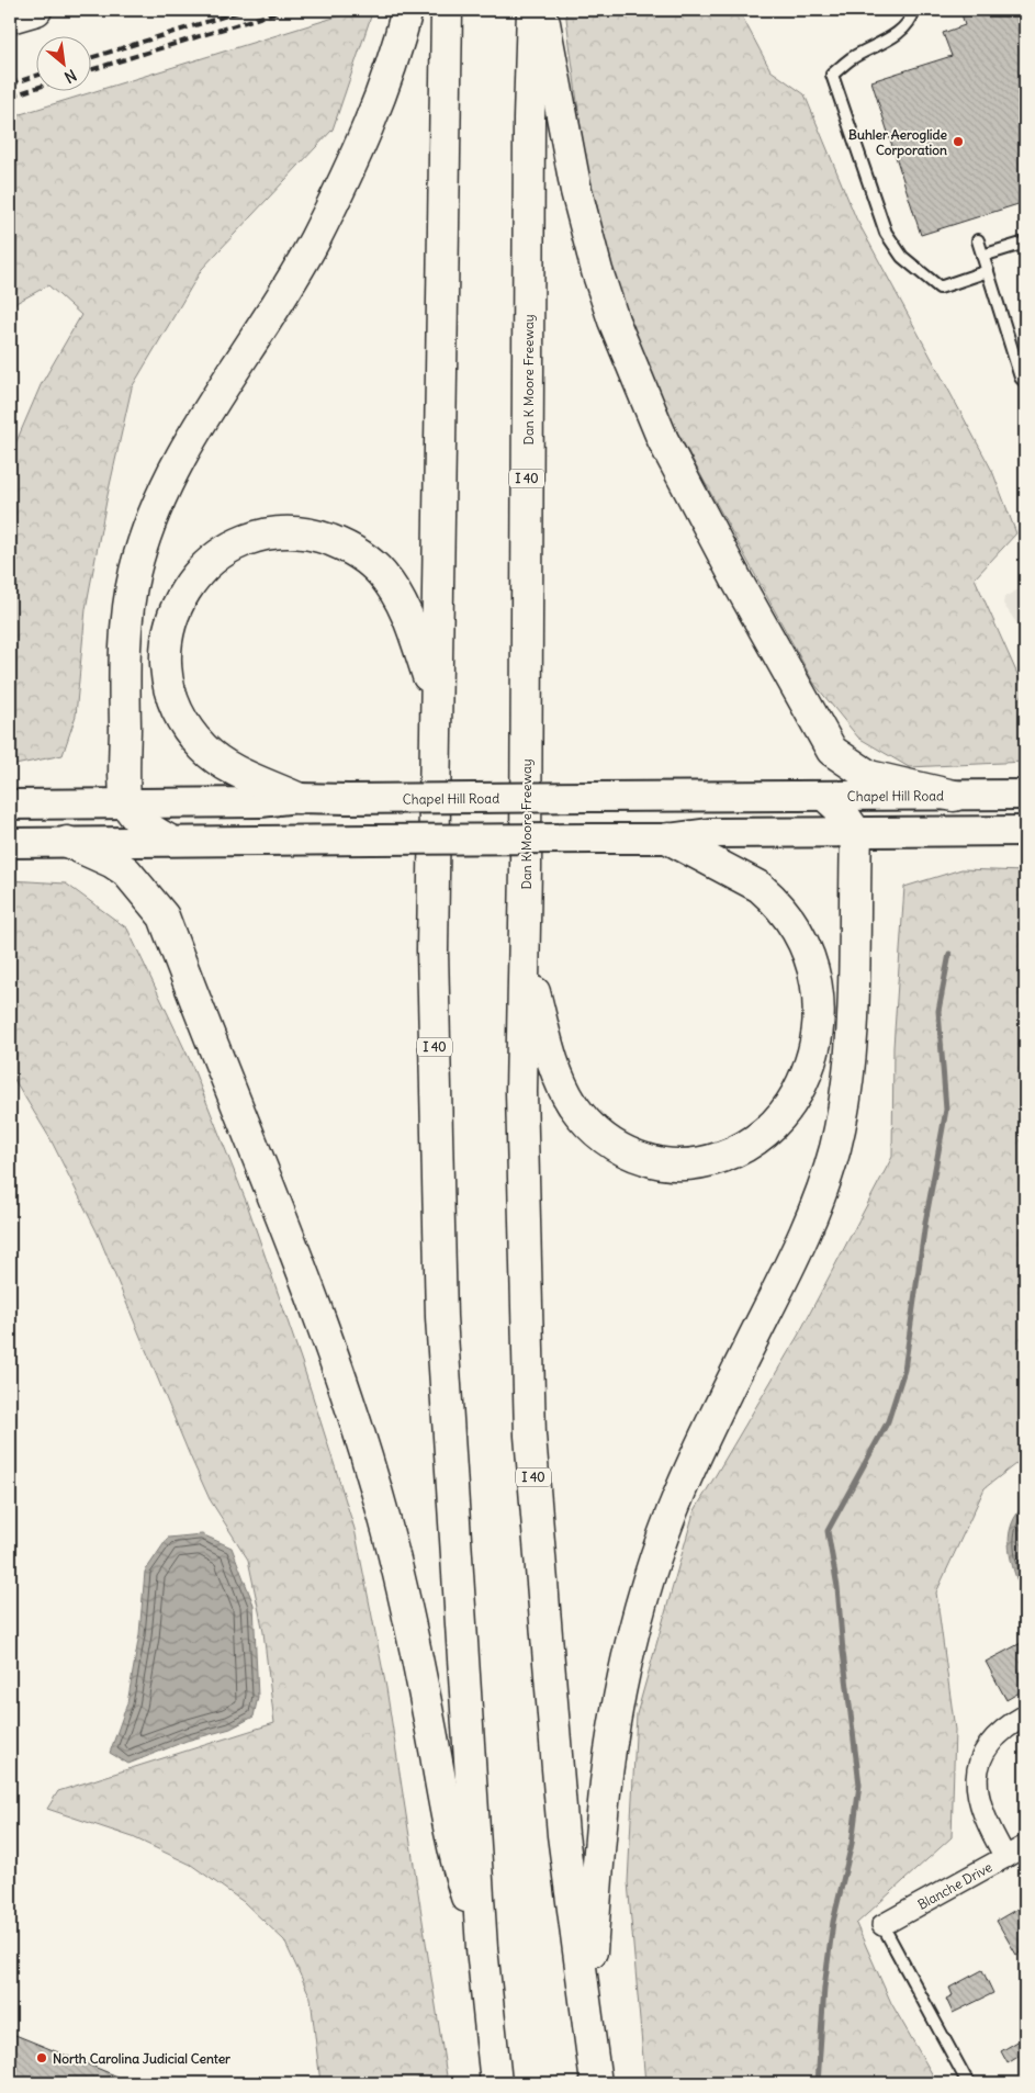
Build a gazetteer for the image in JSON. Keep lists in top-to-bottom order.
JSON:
{
  "streets": {
    "main road": ["Dan K Moore Freeway", "I 40", "Chapel Hill Road"],
    "street": ["Blanche Drive"]
  },
  "crossings": [
    ["Dan K Moore Freeway", "I 40"]
  ],
  "places": ["Buhler Aeroglide Corporation", "North Carolina Judicial Center"],
  "north": "bottom right"
}
